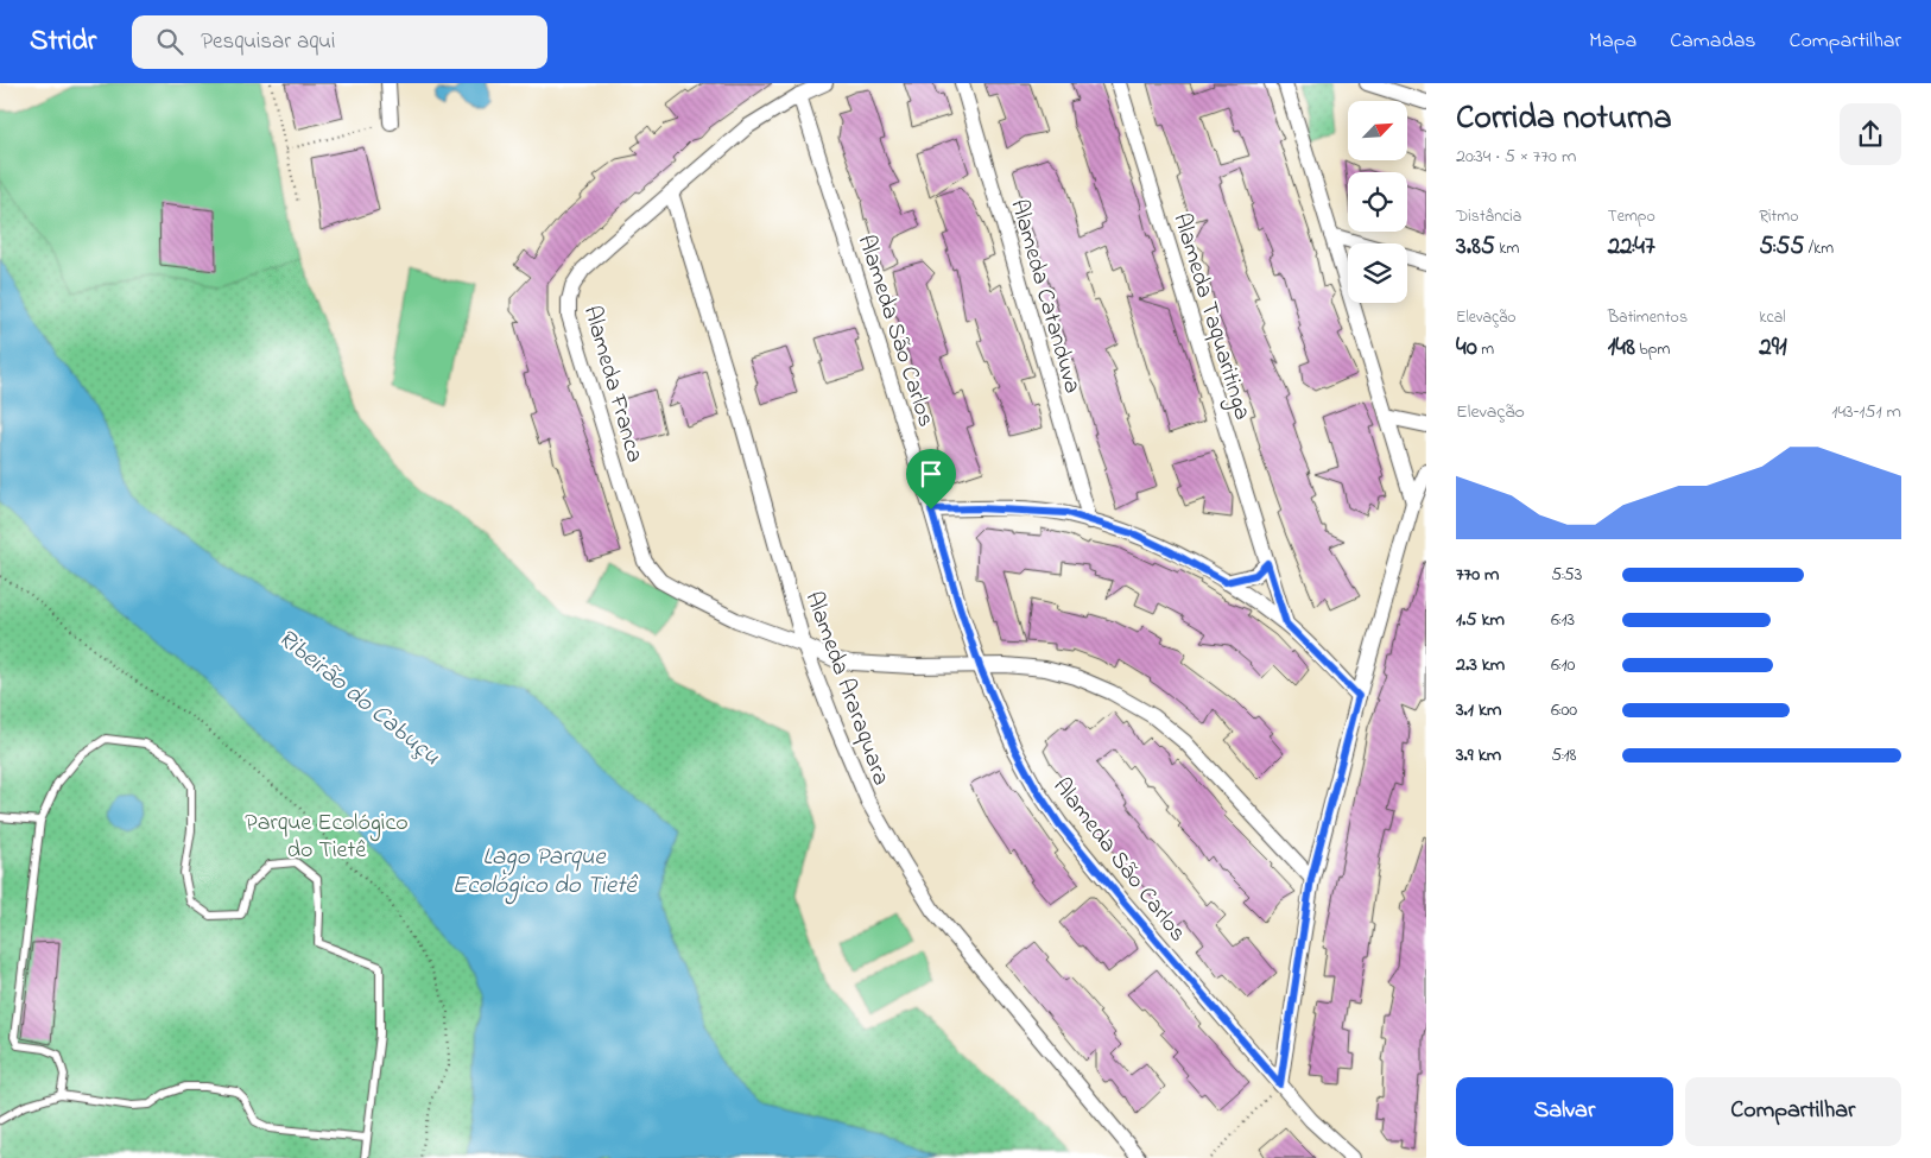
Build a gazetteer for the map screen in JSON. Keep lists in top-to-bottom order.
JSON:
{
  "streets": {
    "street": [
      "Alameda Catanduva",
      "Alameda Taquaritinga",
      "Alameda São Carlos",
      "Alameda Franca",
      "Alameda Araraquara"
    ]
  },
  "crossings": [
    ["Alameda São Carlos", "Alameda Franca"],
    ["Alameda Franca", "Alameda Araraquara"]
  ],
  "water": ["Ribeirão do Cabuçu", "Lago Parque Ecológico do Tietê"],
  "parks": ["Parque Ecológico do Tietê"],
  "north": "top right",
  "page": {
    "header": "Stridr",
    "search": "Pesquisar aqui",
    "nav": ["Mapa", "Camadas", "Compartilhar"],
    "heading": ["Corrida noturna", "20:34 · 5 × 770 m"],
    "stats": [
      ["Distância", "3.85 km"],
      ["Tempo", "22:47"],
      ["Ritmo", "5:55 /km"],
      ["Elevação", "40 m"],
      ["Batimentos", "148 bpm"],
      ["kcal", "291"]
    ],
    "chart": ["Elevação", "143–151 m"],
    "list": [
      {
        "name": "770 m",
        "note": "5:53"
      },
      {
        "name": "1.5 km",
        "note": "6:13"
      },
      {
        "name": "2.3 km",
        "note": "6:10"
      },
      {
        "name": "3.1 km",
        "note": "6:00"
      },
      {
        "name": "3.9 km",
        "note": "5:18"
      }
    ],
    "buttons": ["Salvar", "Compartilhar"]
  }
}
